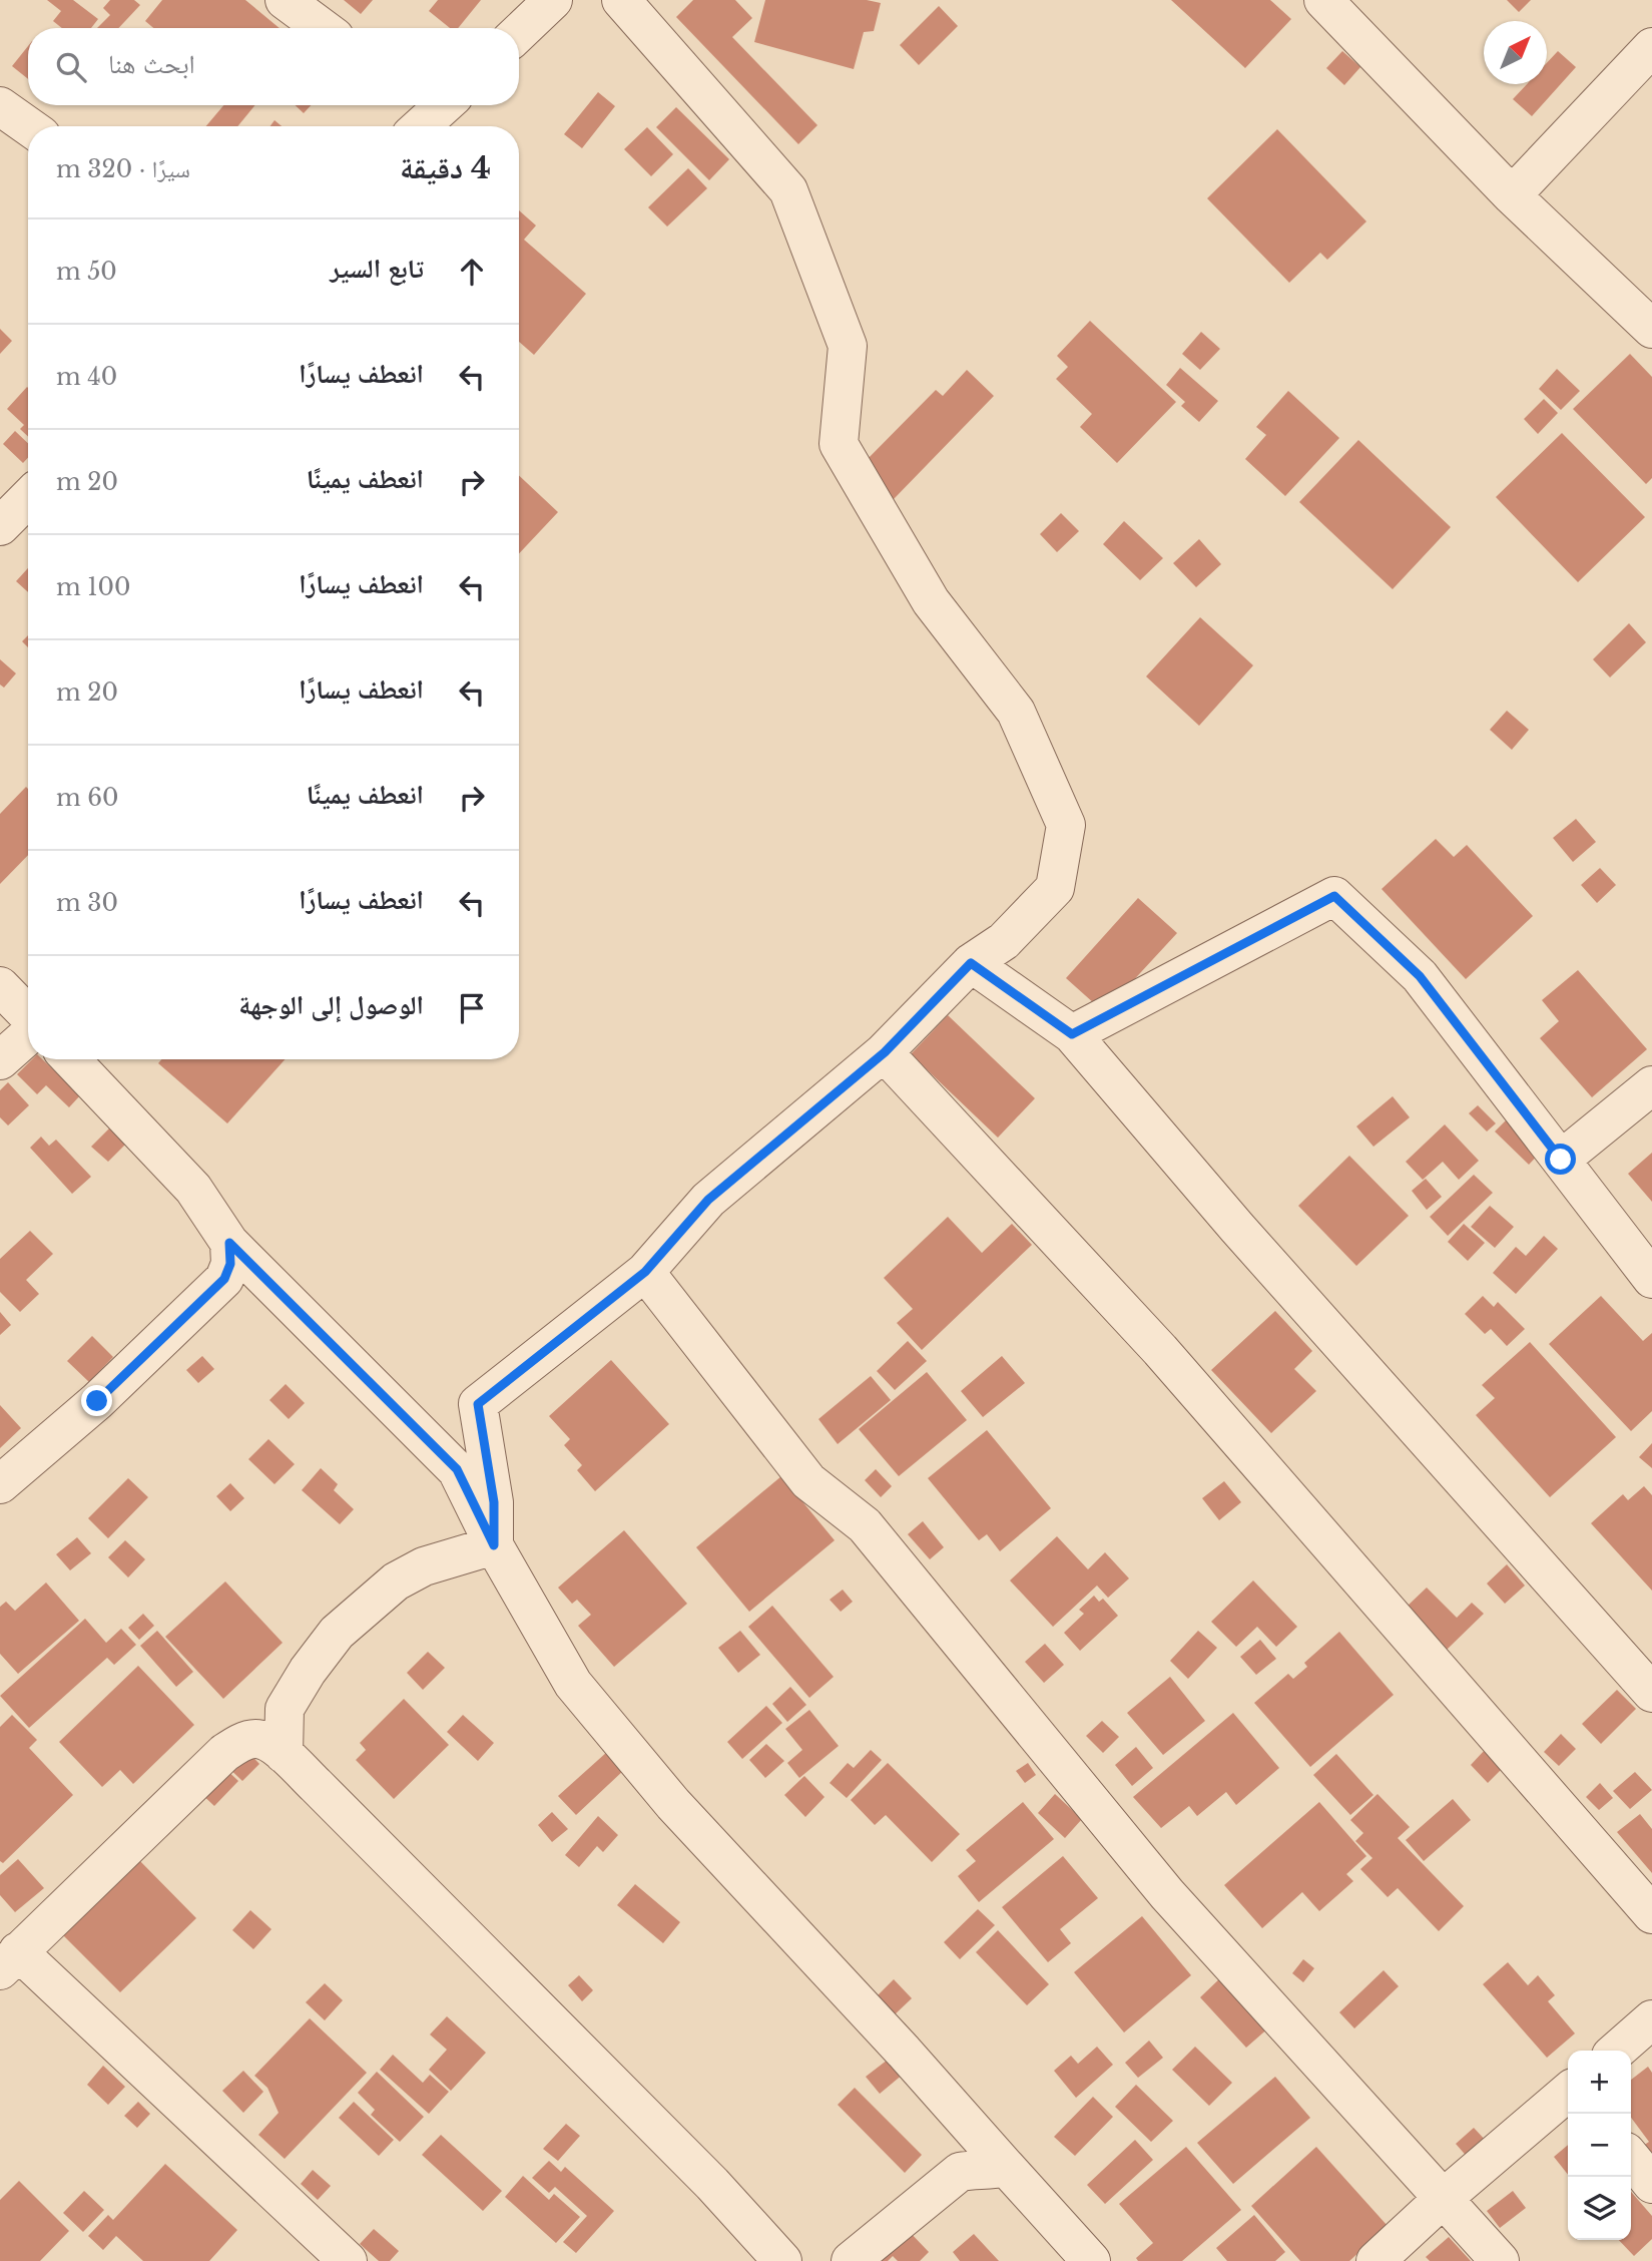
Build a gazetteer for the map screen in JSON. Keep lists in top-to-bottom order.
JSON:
{
  "north": "top right",
  "page": {
    "search": "ابحث هنا",
    "heading": ["4 دقيقة", "سيرًا · 320 m"],
    "list": [
      ["تابع السير", "50 m"],
      ["انعطف يسارًا", "40 m"],
      ["انعطف يمينًا", "20 m"],
      ["انعطف يسارًا", "100 m"],
      ["انعطف يسارًا", "20 m"],
      ["انعطف يمينًا", "60 m"],
      ["انعطف يسارًا", "30 m"],
      "الوصول إلى الوجهة"
    ],
    "map_buttons": ["+", "−"]
  }
}
